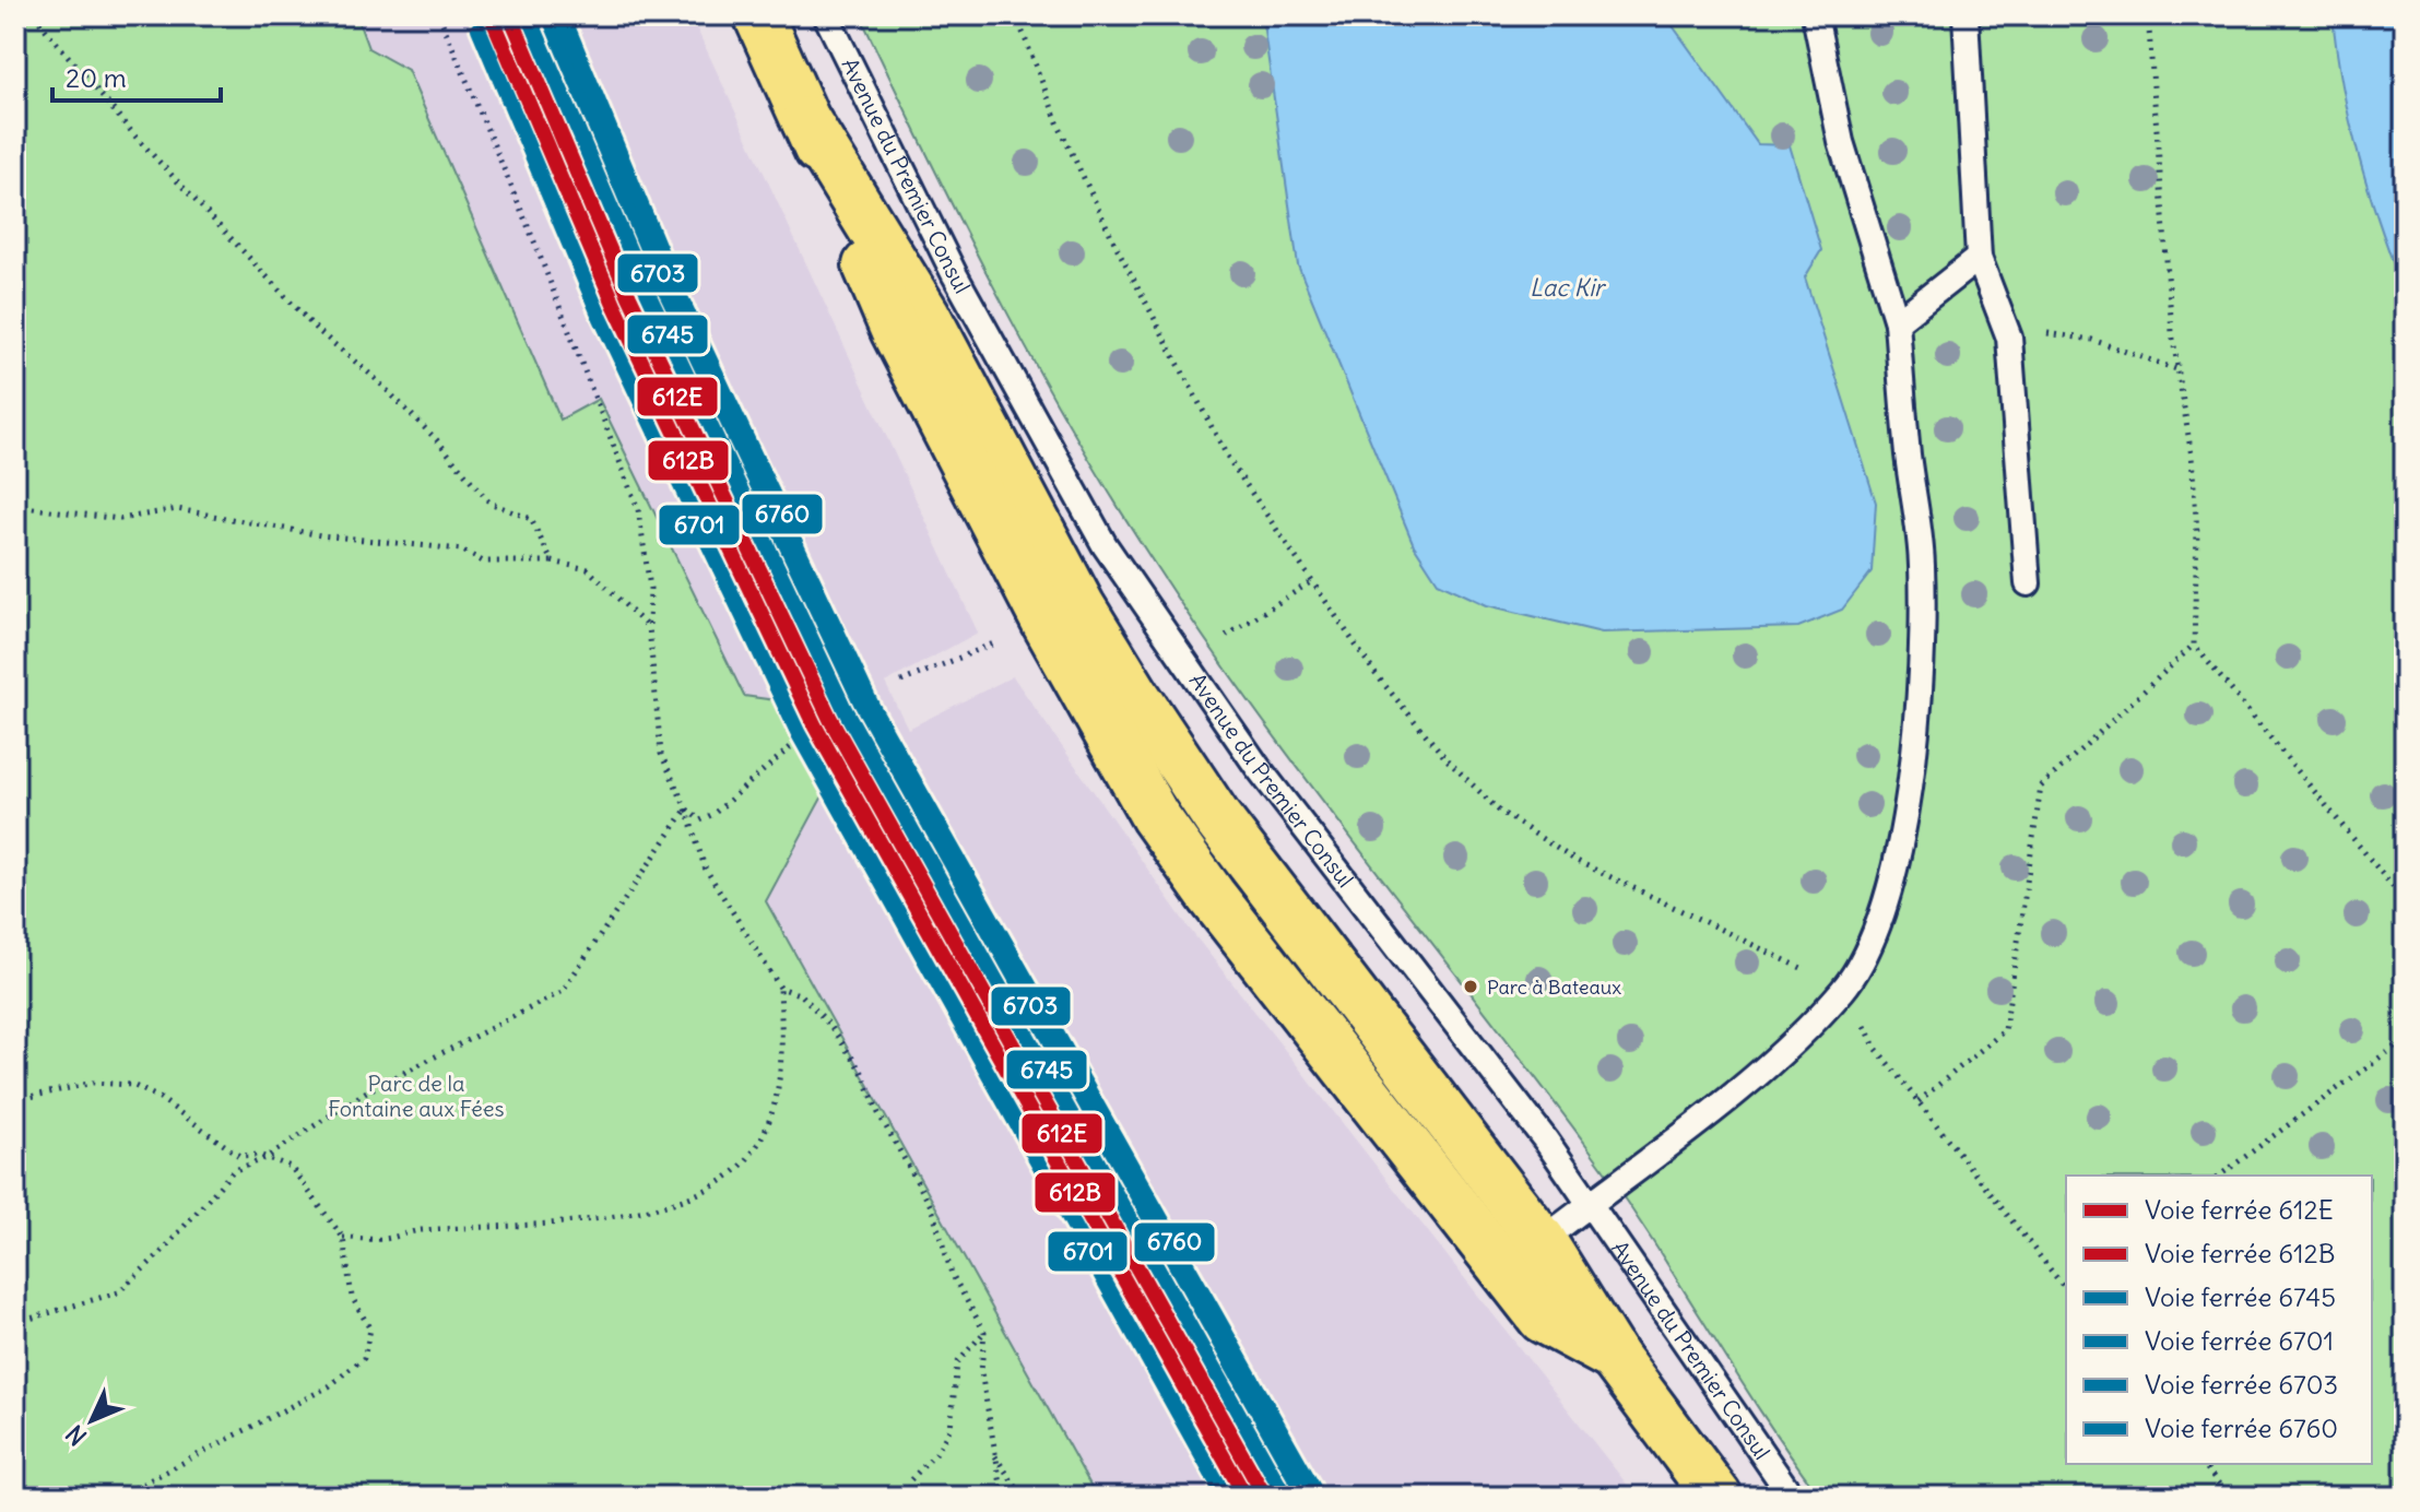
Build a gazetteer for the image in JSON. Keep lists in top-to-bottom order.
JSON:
{
  "streets": {
    "main road": ["Avenue du Premier Consul"]
  },
  "water": ["Lac Kir"],
  "parks": ["Parc de la Fontaine aux Fées"],
  "places": ["Parc à Bateaux"],
  "lines": [
    "rail line 612E",
    "rail line 6745",
    "rail line 6703",
    "rail line 6760",
    "rail line 612B",
    "rail line 6701"
  ],
  "legend": [
    "Voie ferrée 612E",
    "Voie ferrée 612B",
    "Voie ferrée 6745",
    "Voie ferrée 6701",
    "Voie ferrée 6703",
    "Voie ferrée 6760"
  ],
  "scale_bar": "20 m",
  "north": "bottom left"
}
